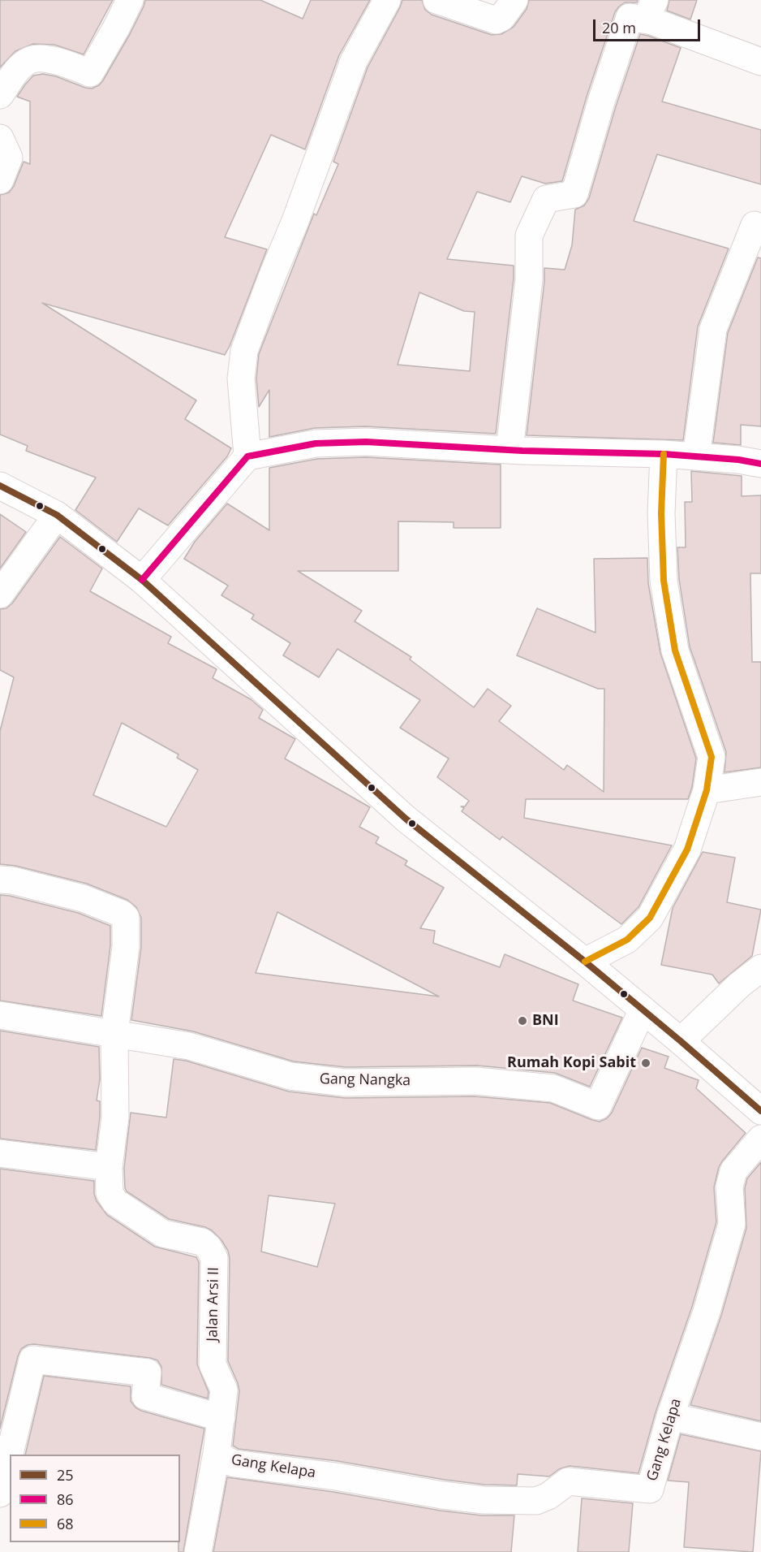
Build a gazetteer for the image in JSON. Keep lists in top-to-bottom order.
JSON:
{
  "streets": {
    "street": ["Gang Nangka", "Jalan Arsi II", "Gang Kelapa"]
  },
  "crossings": [
    ["Gang Nangka", "Jalan Arsi II"],
    ["Jalan Arsi II", "Gang Kelapa"]
  ],
  "places": ["BNI", "Rumah Kopi Sabit"],
  "lines": ["transit line 86", "transit line 68", "transit line 25"],
  "legend": ["25", "86", "68"],
  "scale_bar": "20 m"
}
